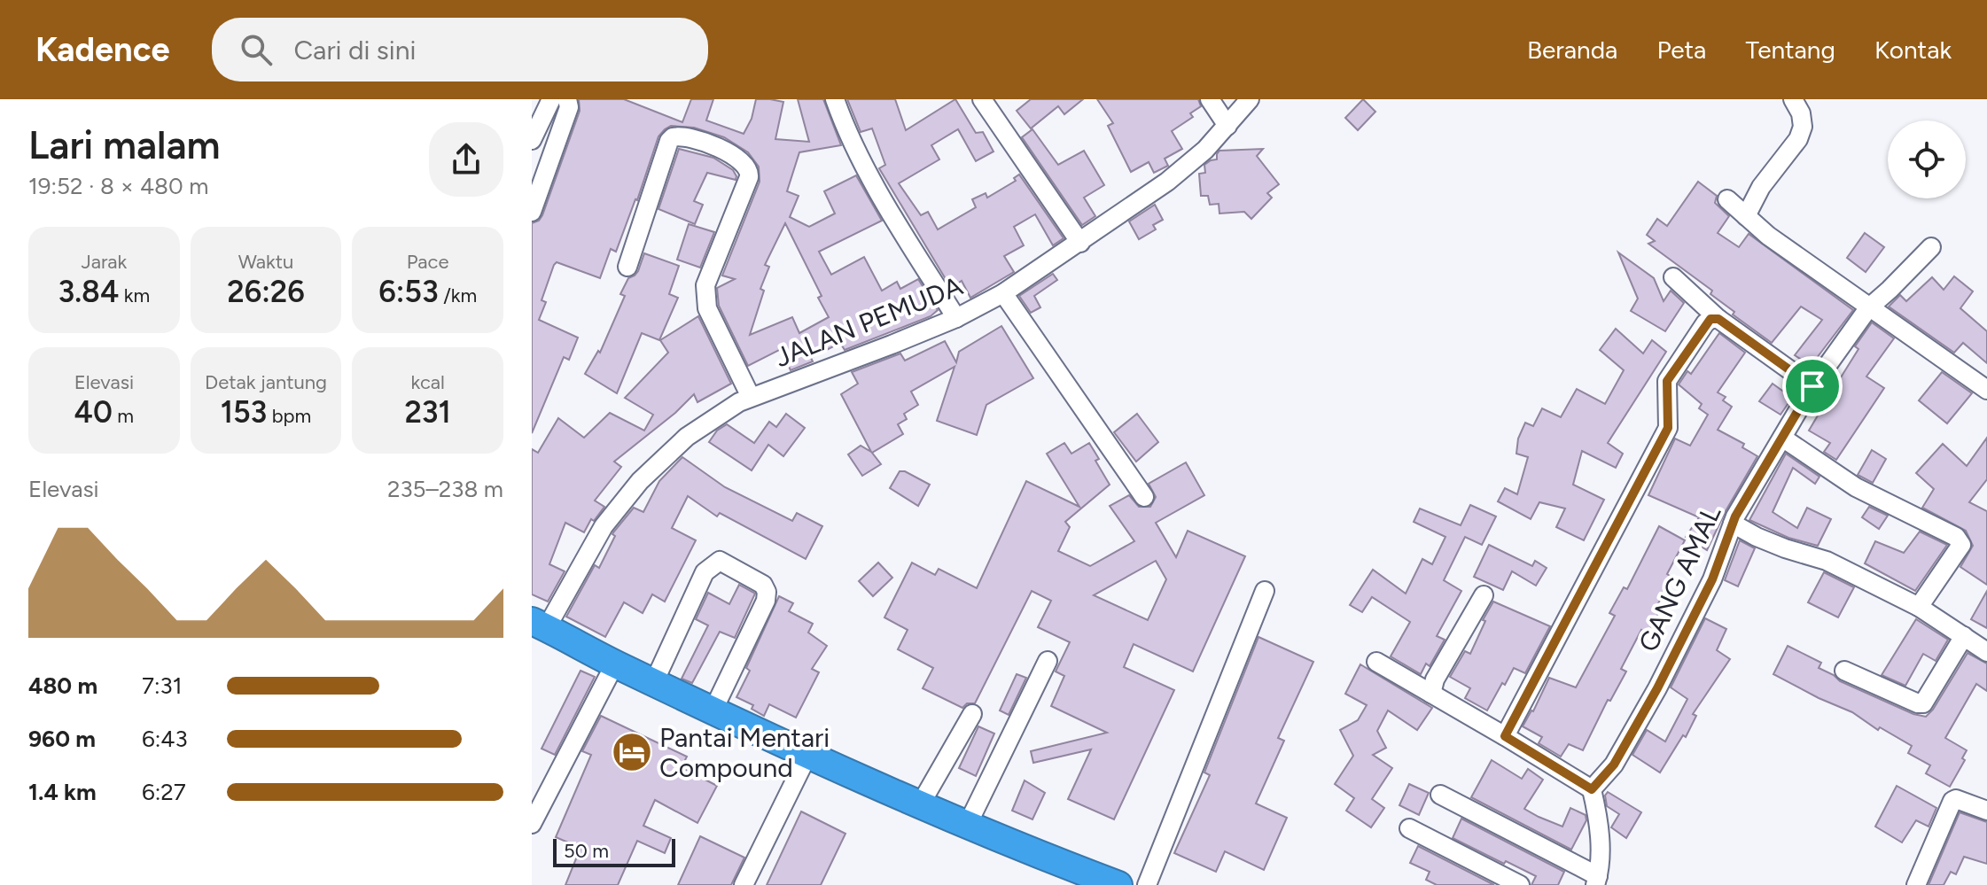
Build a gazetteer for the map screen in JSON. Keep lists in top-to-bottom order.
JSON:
{
  "streets": {
    "street": ["JALAN PEMUDA", "GANG AMAL"]
  },
  "places": {
    "hotel": ["Pantai Mentari Compound"]
  },
  "scale_bar": "50 m",
  "page": {
    "header": "Kadence",
    "search": "Cari di sini",
    "nav": [
      "Beranda",
      "Peta",
      "Tentang",
      "Kontak"
    ],
    "heading": ["Lari malam", "19:52 · 8 × 480 m"],
    "stats": [
      ["Jarak", "3.84 km"],
      ["Waktu", "26:26"],
      ["Pace", "6:53 /km"],
      ["Elevasi", "40 m"],
      ["Detak jantung", "153 bpm"],
      ["kcal", "231"]
    ],
    "chart": ["Elevasi", "235–238 m"],
    "list": [
      {
        "name": "480 m",
        "note": "7:31"
      },
      {
        "name": "960 m",
        "note": "6:43"
      },
      {
        "name": "1.4 km",
        "note": "6:27"
      }
    ],
    "scale": "50 m"
  }
}
